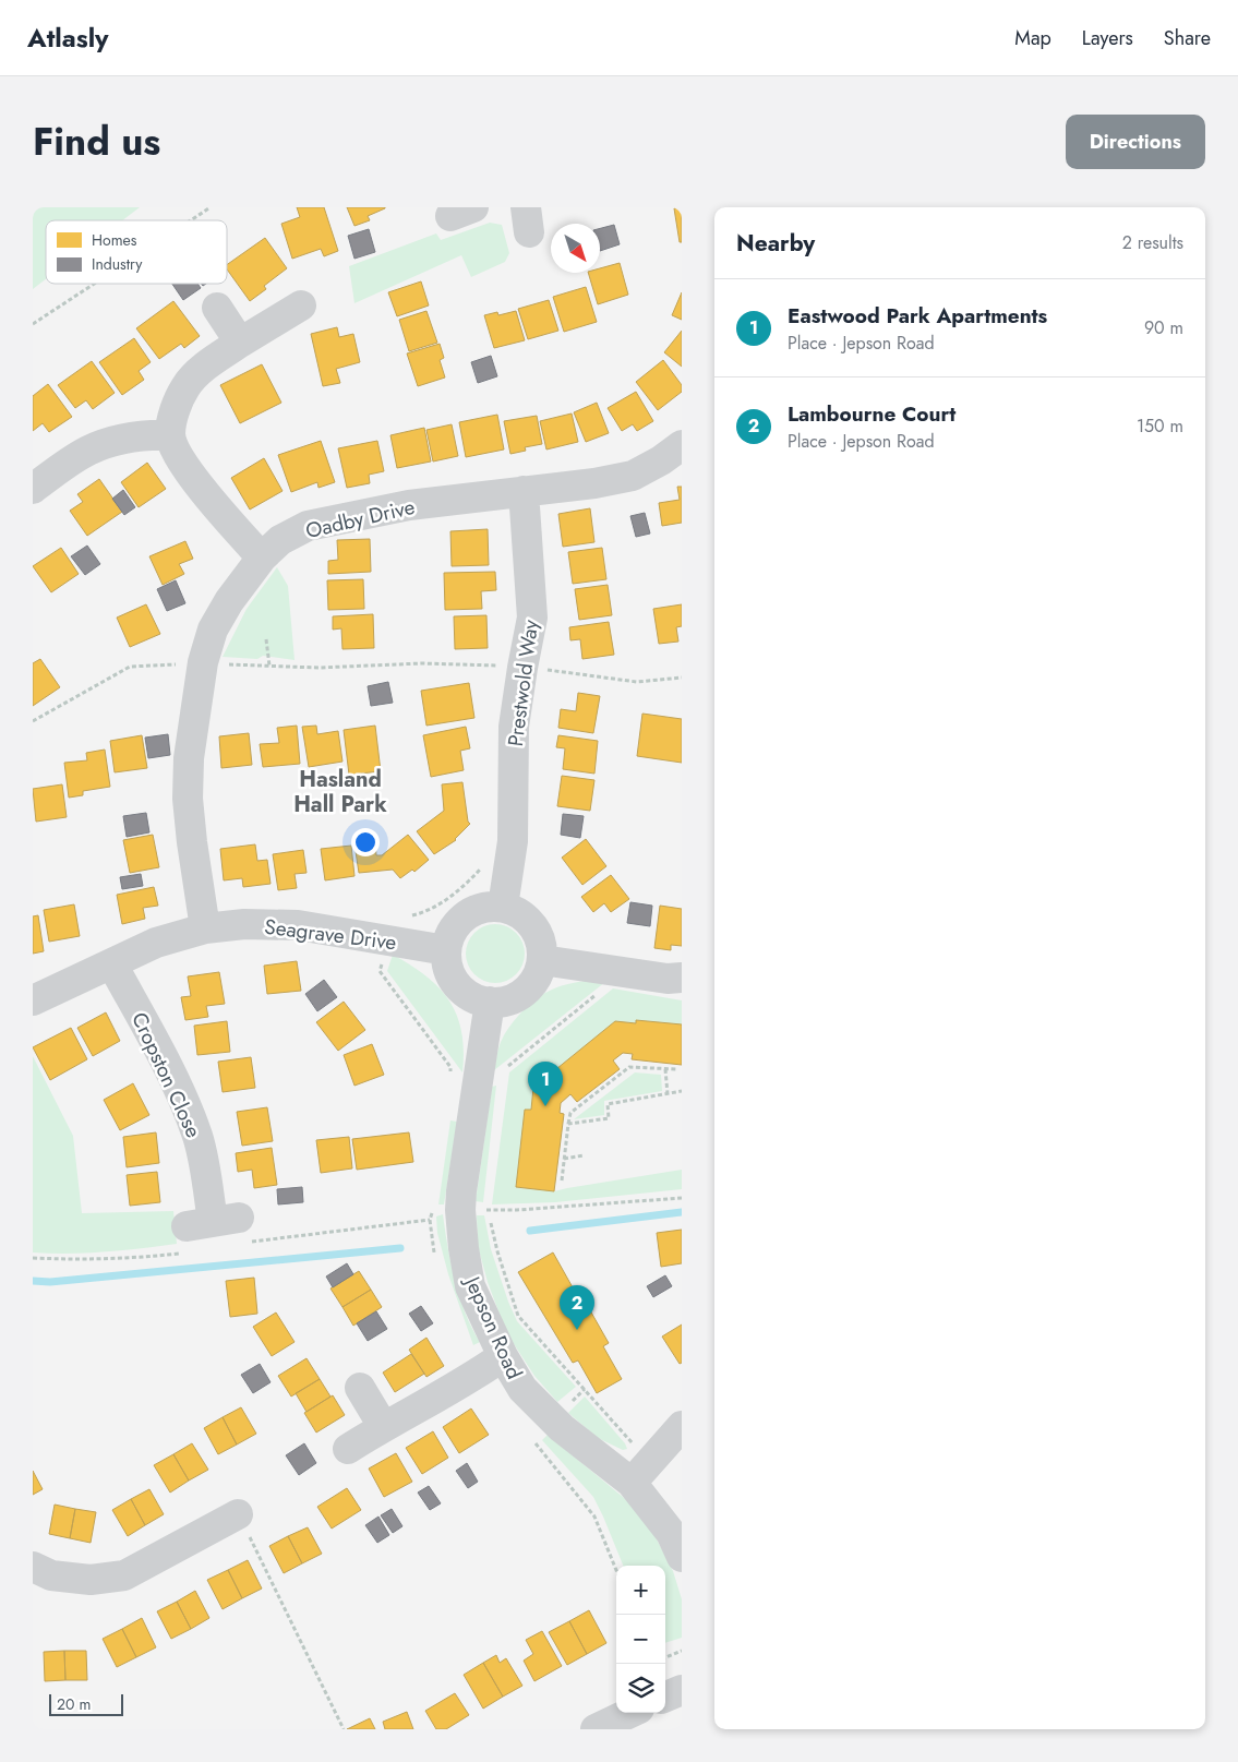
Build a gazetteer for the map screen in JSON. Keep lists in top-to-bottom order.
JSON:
{
  "streets": {
    "street": [
      "Oadby Drive",
      "Prestwold Way",
      "Seagrave Drive",
      "Cropston Close",
      "Jepson Road"
    ]
  },
  "crossings": [
    ["Oadby Drive", "Prestwold Way"],
    ["Oadby Drive", "Seagrave Drive"],
    ["Prestwold Way", "Seagrave Drive"],
    ["Prestwold Way", "Jepson Road"],
    ["Seagrave Drive", "Cropston Close"],
    ["Seagrave Drive", "Jepson Road"]
  ],
  "districts": ["Hasland Hall Park"],
  "legend": ["Homes", "Industry"],
  "scale_bar": "20 m",
  "north": "bottom right",
  "page": {
    "header": "Atlasly",
    "nav": ["Map", "Layers", "Share"],
    "title": "Find us",
    "buttons": "Directions",
    "heading": ["Nearby", "2 results"],
    "list": [
      {
        "mark": "1",
        "name": "Eastwood Park Apartments",
        "note": "Place · Jepson Road",
        "value": "90 m"
      },
      {
        "mark": "2",
        "name": "Lambourne Court",
        "note": "Place · Jepson Road",
        "value": "150 m"
      }
    ],
    "pins": ["1", "2"],
    "map_buttons": ["+", "−"],
    "scale": "20 m"
  }
}
